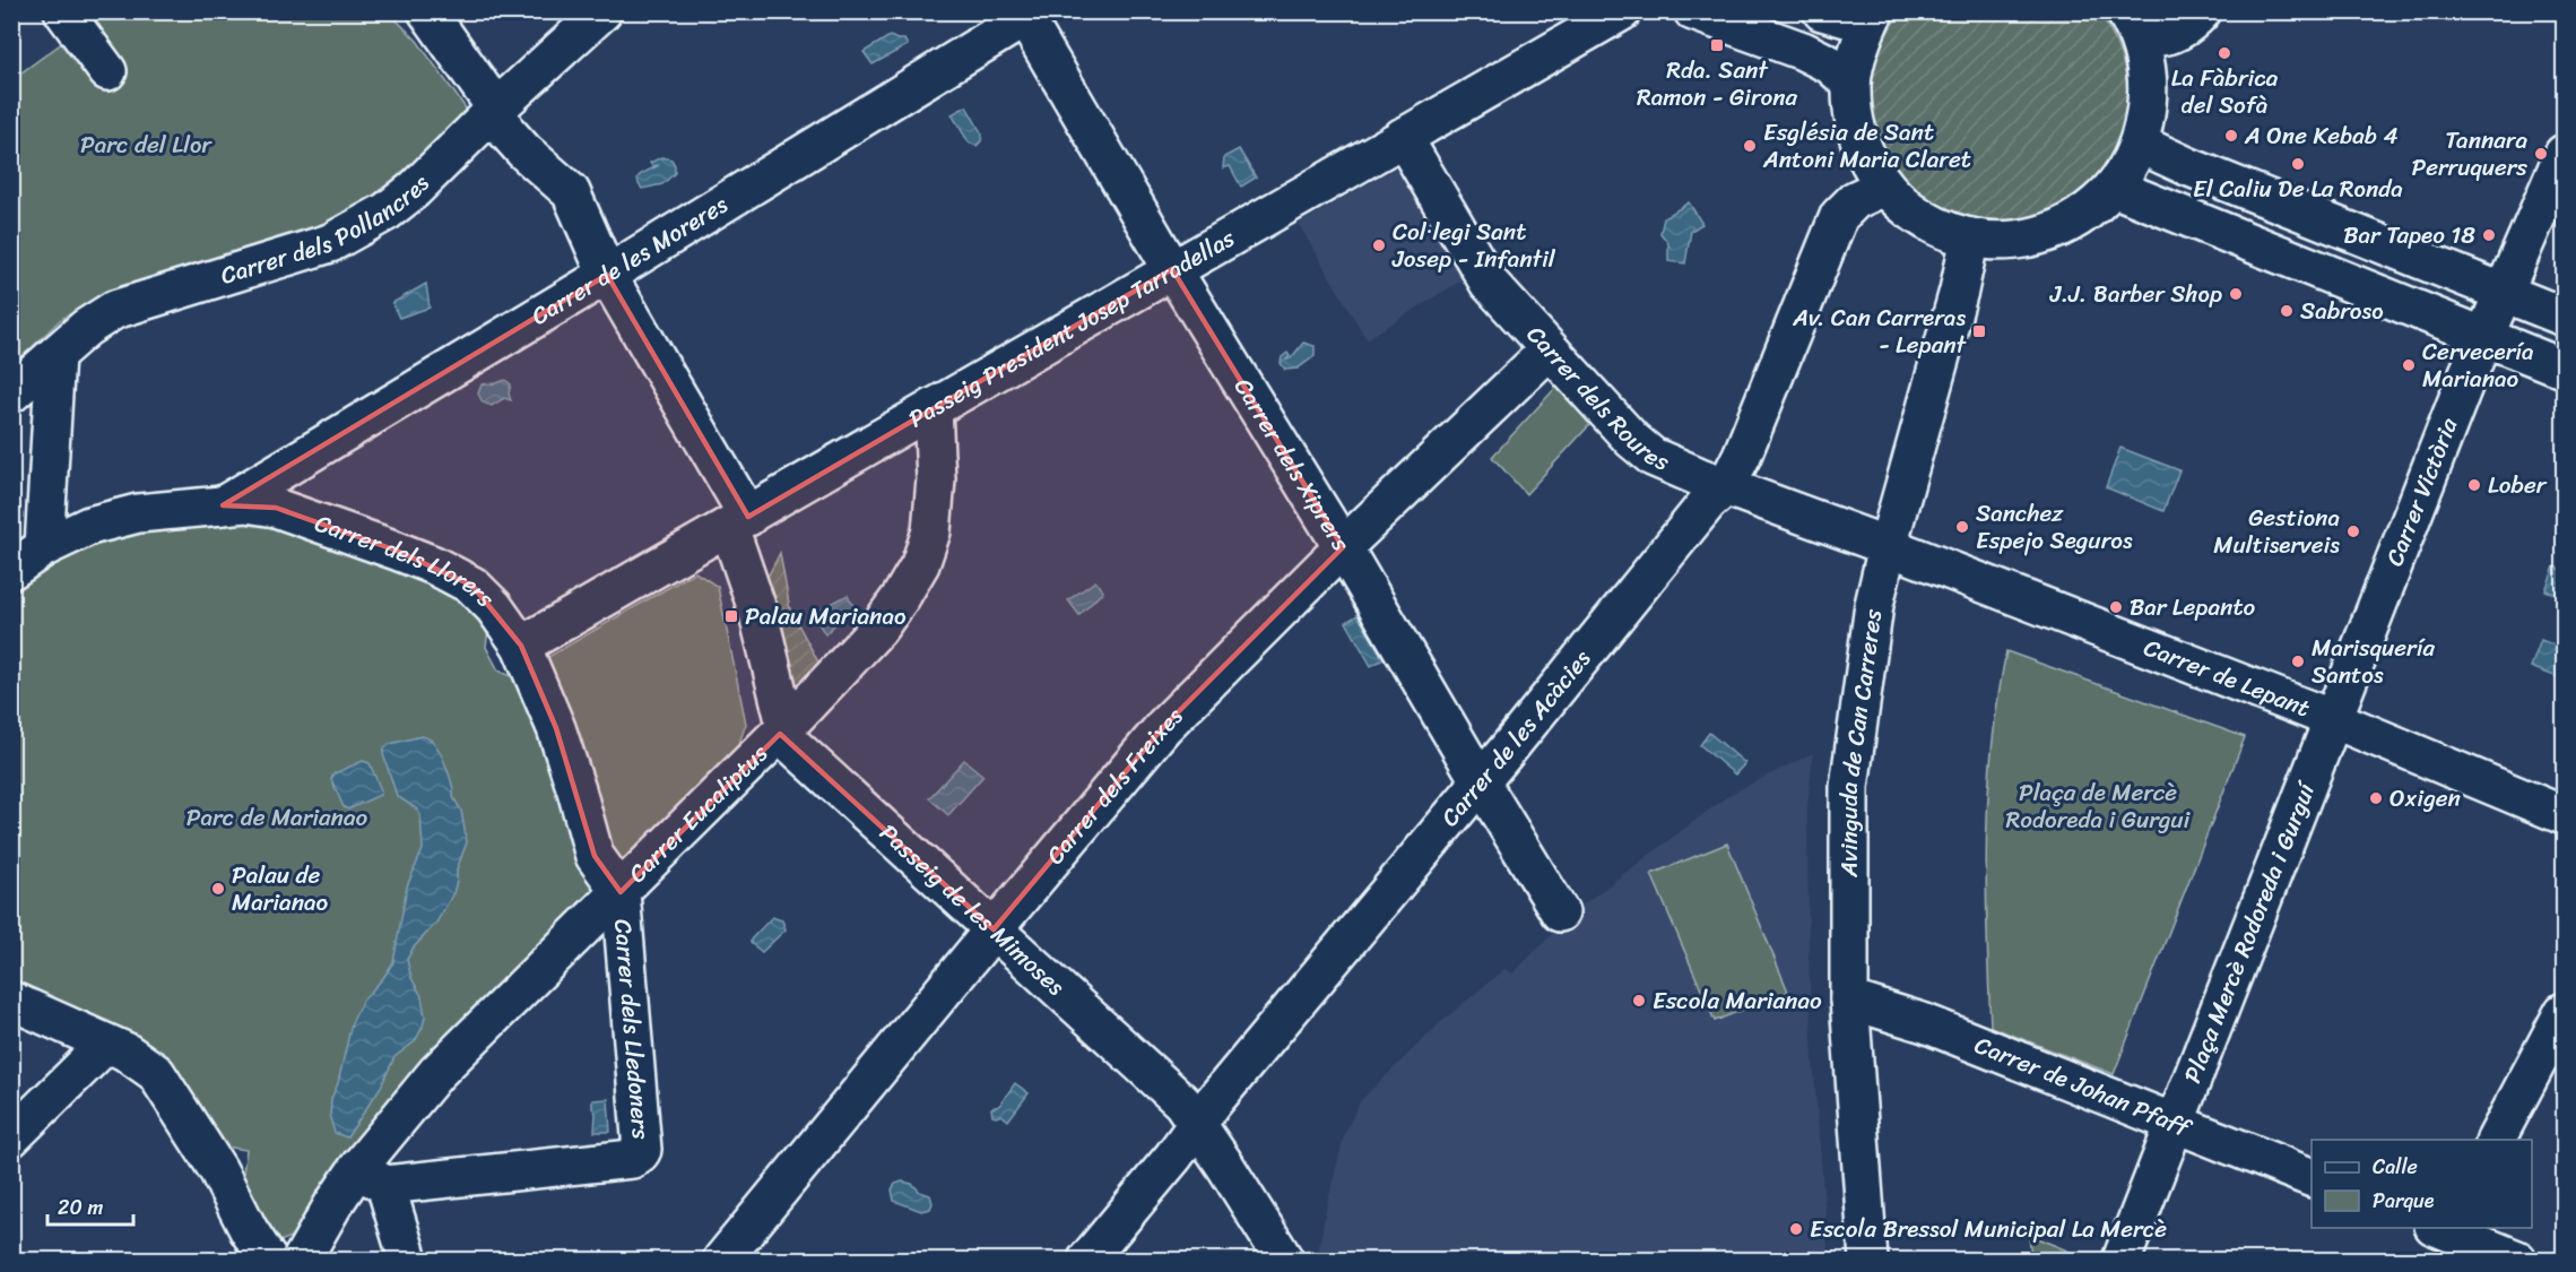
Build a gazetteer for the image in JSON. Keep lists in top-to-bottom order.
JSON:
{
  "streets": {
    "street": [
      "Carrer dels Pollancres",
      "Carrer de les Moreres",
      "Passeig President Josep Tarradellas",
      "Carrer dels Roures",
      "Carrer dels Xiprers",
      "Carrer Victòria",
      "Carrer dels Llorers",
      "Carrer de Lepant",
      "Carrer de les Acàcies",
      "Avinguda de Can Carreres",
      "Carrer dels Freixes",
      "Carrer Eucaliptus",
      "Passeig de les Mimoses",
      "Plaça Mercè Rodoreda i Gurguí",
      "Carrer dels Lledoners",
      "Carrer de Johan Pfaff"
    ]
  },
  "crossings": [
    ["Carrer dels Pollancres", "Passeig de les Mimoses"],
    ["Carrer de les Moreres", "Carrer dels Xiprers"],
    ["Carrer de les Moreres", "Carrer dels Llorers"],
    ["Carrer de les Moreres", "Passeig de les Mimoses"],
    ["Passeig President Josep Tarradellas", "Carrer dels Roures"],
    ["Passeig President Josep Tarradellas", "Carrer dels Xiprers"],
    ["Passeig President Josep Tarradellas", "Carrer dels Llorers"],
    ["Passeig President Josep Tarradellas", "Carrer Eucaliptus"],
    ["Passeig President Josep Tarradellas", "Passeig de les Mimoses"],
    ["Carrer dels Roures", "Carrer de Lepant"],
    ["Carrer dels Roures", "Carrer de les Acàcies"],
    ["Carrer dels Roures", "Avinguda de Can Carreres"],
    ["Carrer dels Roures", "Carrer dels Freixes"],
    ["Carrer dels Xiprers", "Carrer de les Acàcies"],
    ["Carrer dels Xiprers", "Carrer dels Freixes"],
    ["Carrer Victòria", "Carrer de Lepant"],
    ["Carrer Victòria", "Plaça Mercè Rodoreda i Gurguí"],
    ["Carrer dels Llorers", "Carrer Eucaliptus"],
    ["Carrer dels Llorers", "Carrer dels Lledoners"],
    ["Carrer de Lepant", "Avinguda de Can Carreres"],
    ["Carrer de Lepant", "Plaça Mercè Rodoreda i Gurguí"],
    ["Carrer de les Acàcies", "Passeig de les Mimoses"],
    ["Avinguda de Can Carreres", "Carrer de Johan Pfaff"],
    ["Carrer dels Freixes", "Passeig de les Mimoses"],
    ["Carrer Eucaliptus", "Passeig de les Mimoses"],
    ["Carrer Eucaliptus", "Carrer dels Lledoners"],
    ["Plaça Mercè Rodoreda i Gurguí", "Carrer de Johan Pfaff"]
  ],
  "parks": ["Parc del Llor", "Plaça de Mercè Rodoreda i Gurgui", "Parc de Marianao"],
  "places": {
    "transit": ["Rda. Sant Ramon - Girona", "Av. Can Carreras - Lepant", "Palau Marianao"],
    "other": [
      "La Fàbrica del Sofà",
      "A One Kebab 4",
      "Església de Sant Antoni Maria Claret",
      "Tannara Perruquers",
      "El Caliu De La Ronda",
      "Bar Tapeo 18",
      "Col·legi Sant Josep - Infantil",
      "J.J. Barber Shop",
      "Sabroso",
      "Cervecería Marianao",
      "Lober",
      "Sanchez Espejo Seguros",
      "Gestiona Multiserveis",
      "Bar Lepanto",
      "Marisquería Santos",
      "Oxigen",
      "Palau de Marianao",
      "Escola Marianao",
      "Escola Bressol Municipal La Mercè"
    ]
  },
  "legend": ["Calle", "Parque"],
  "scale_bar": "20 m"
}
